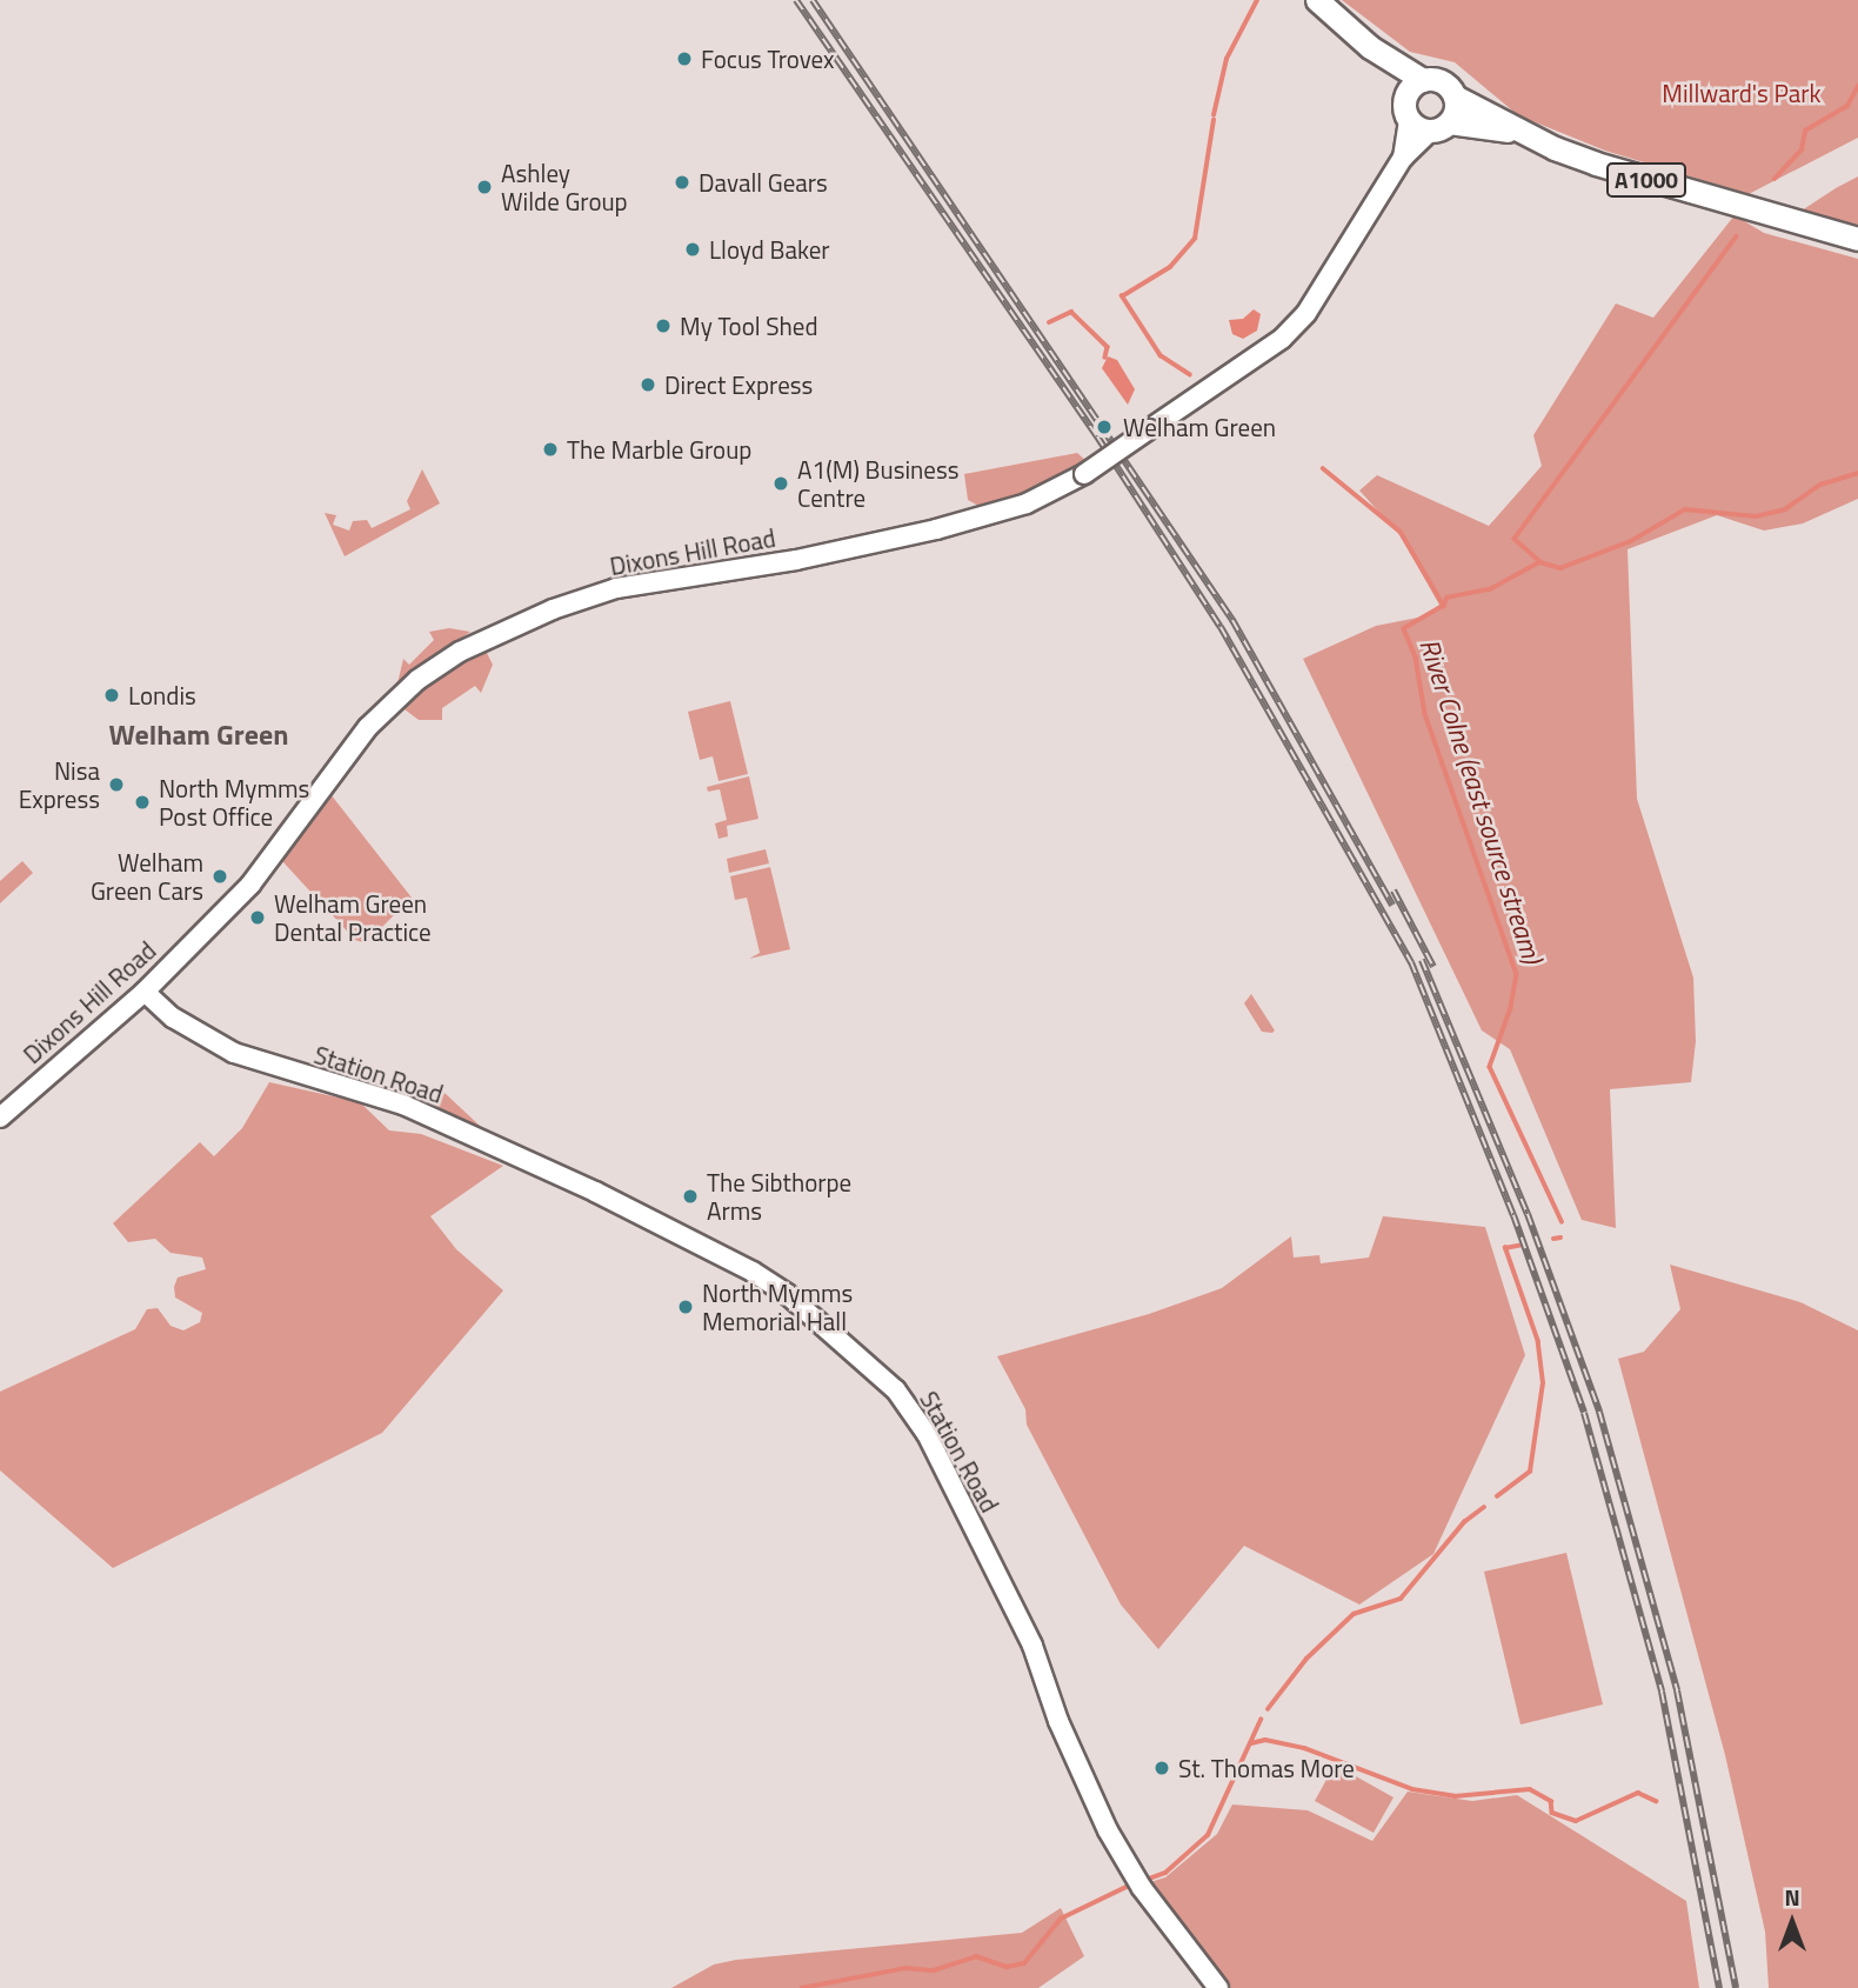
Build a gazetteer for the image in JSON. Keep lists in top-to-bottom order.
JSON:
{
  "streets": {
    "main road": ["A1000"],
    "street": ["Dixons Hill Road", "Station Road"]
  },
  "crossings": [
    ["A1000", "Dixons Hill Road"],
    ["Dixons Hill Road", "Station Road"]
  ],
  "districts": ["Welham Green"],
  "water": ["River Colne (east source stream)"],
  "parks": ["Millward's Park"],
  "places": [
    "Focus Trovex",
    "Davall Gears",
    "Ashley Wilde Group",
    "Lloyd Baker",
    "My Tool Shed",
    "Direct Express",
    "Welham Green",
    "The Marble Group",
    "A1(M) Business Centre",
    "Londis",
    "Nisa Express",
    "North Mymms Post Office",
    "Welham Green Cars",
    "Welham Green Dental Practice",
    "The Sibthorpe Arms",
    "North Mymms Memorial Hall",
    "St. Thomas More"
  ],
  "north": "top"
}
